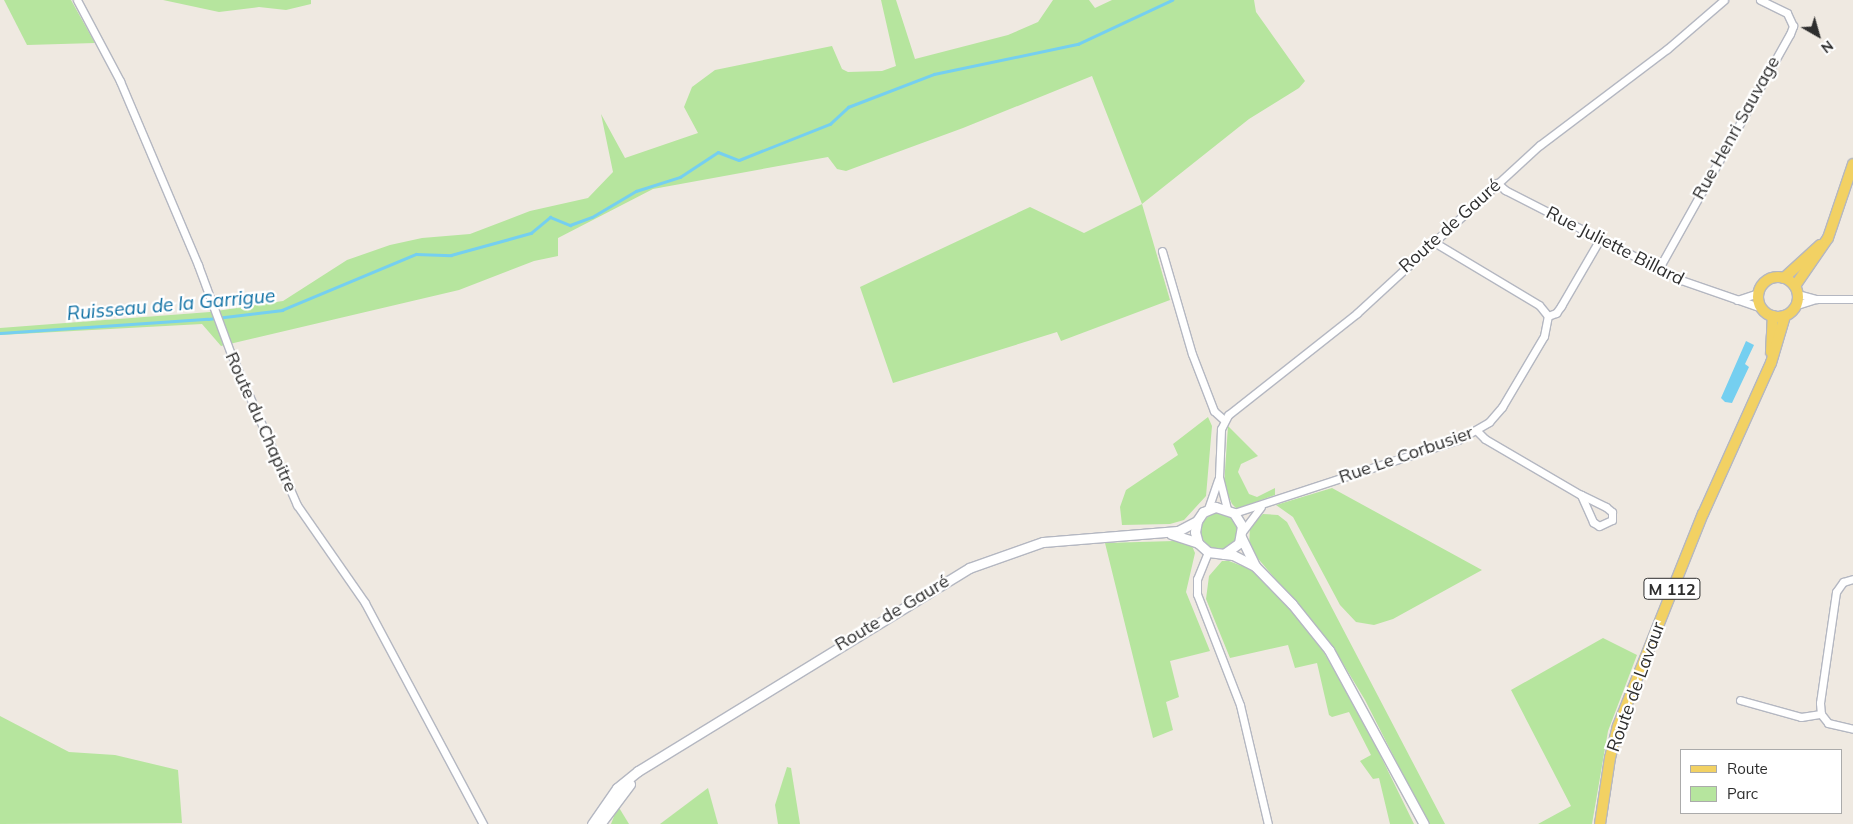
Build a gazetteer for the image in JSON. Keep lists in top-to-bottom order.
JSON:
{
  "streets": {
    "main road": ["M 112", "Route de Lavaur"],
    "street": [
      "Rue Henri Sauvage",
      "Route de Gauré",
      "Rue Juliette Billard",
      "Route du Chapitre",
      "Rue Le Corbusier"
    ]
  },
  "crossings": [
    ["Rue Henri Sauvage", "Rue Juliette Billard"],
    ["Route de Gauré", "Rue Juliette Billard"],
    ["Route de Gauré", "Rue Le Corbusier"],
    ["Rue Juliette Billard", "Route de Lavaur"]
  ],
  "water": ["Ruisseau de la Garrigue"],
  "legend": ["Route", "Parc"],
  "north": "bottom right"
}
